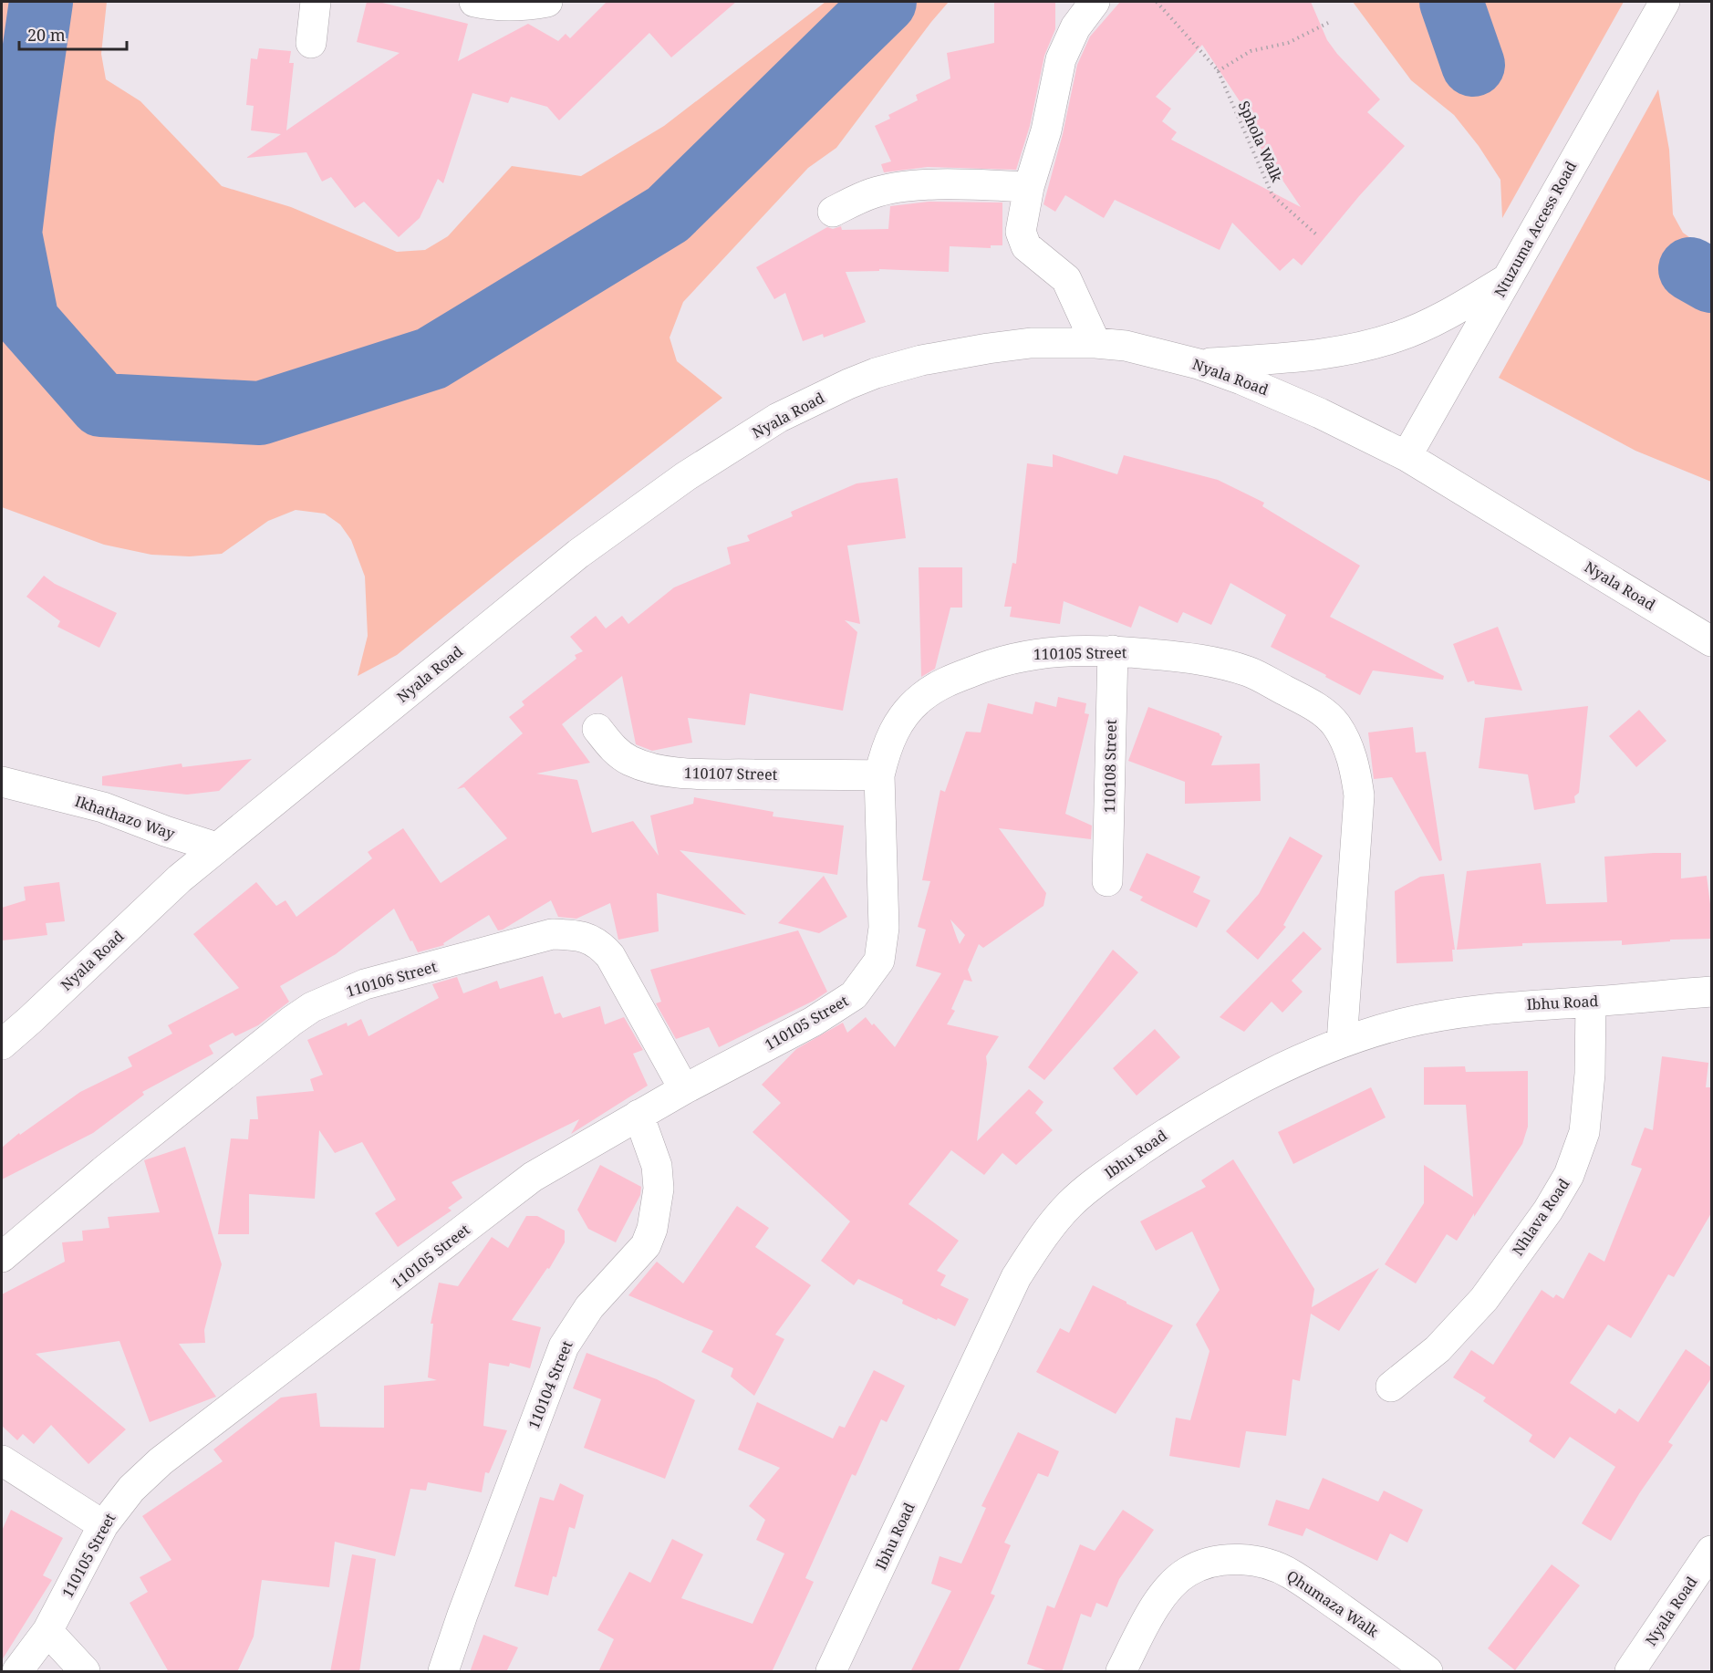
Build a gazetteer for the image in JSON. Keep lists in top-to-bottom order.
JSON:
{
  "streets": {
    "street": [
      "Ntuzuma Access Road",
      "Nyala Road",
      "110105 Street",
      "110108 Street",
      "110107 Street",
      "Ikhathazo Way",
      "110106 Street",
      "Ibhu Road",
      "Nhlava Road",
      "110104 Street",
      "Qhumaza Walk"
    ],
    "path": ["Sphola Walk"]
  },
  "crossings": [
    ["Ntuzuma Access Road", "Nyala Road"],
    ["Nyala Road", "Ikhathazo Way"],
    ["110105 Street", "110108 Street"],
    ["110105 Street", "110107 Street"],
    ["110105 Street", "110106 Street"],
    ["110105 Street", "Ibhu Road"],
    ["110105 Street", "110104 Street"],
    ["Ibhu Road", "Nhlava Road"]
  ],
  "scale_bar": "20 m"
}
